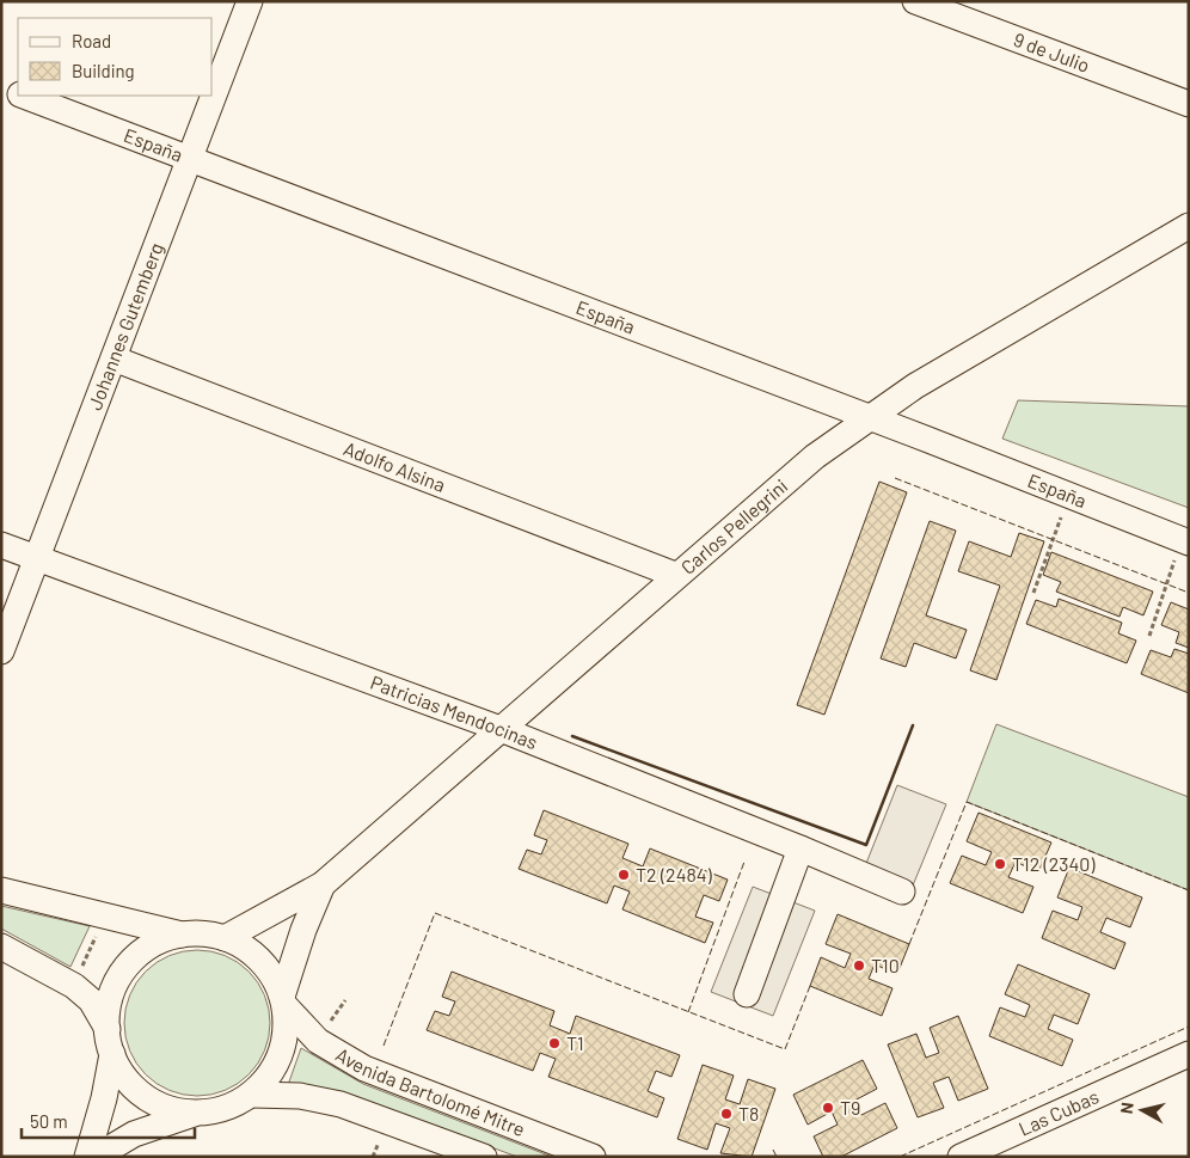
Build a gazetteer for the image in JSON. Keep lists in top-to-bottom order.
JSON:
{
  "streets": {
    "street": [
      "9 de Julio",
      "España",
      "Johannes Gutemberg",
      "Adolfo Alsina",
      "Carlos Pellegrini",
      "Patricias Mendocinas",
      "Avenida Bartolomé Mitre",
      "Las Cubas"
    ]
  },
  "crossings": [
    ["España", "Johannes Gutemberg"],
    ["España", "Carlos Pellegrini"],
    ["Johannes Gutemberg", "Adolfo Alsina"],
    ["Johannes Gutemberg", "Patricias Mendocinas"],
    ["Adolfo Alsina", "Carlos Pellegrini"],
    ["Carlos Pellegrini", "Patricias Mendocinas"],
    ["Carlos Pellegrini", "Avenida Bartolomé Mitre"]
  ],
  "places": [
    "T12 (2340)",
    "T2 (2484)",
    "T10",
    "T1",
    "T9",
    "T8"
  ],
  "legend": ["Road", "Building"],
  "scale_bar": "50 m",
  "north": "left"
}
